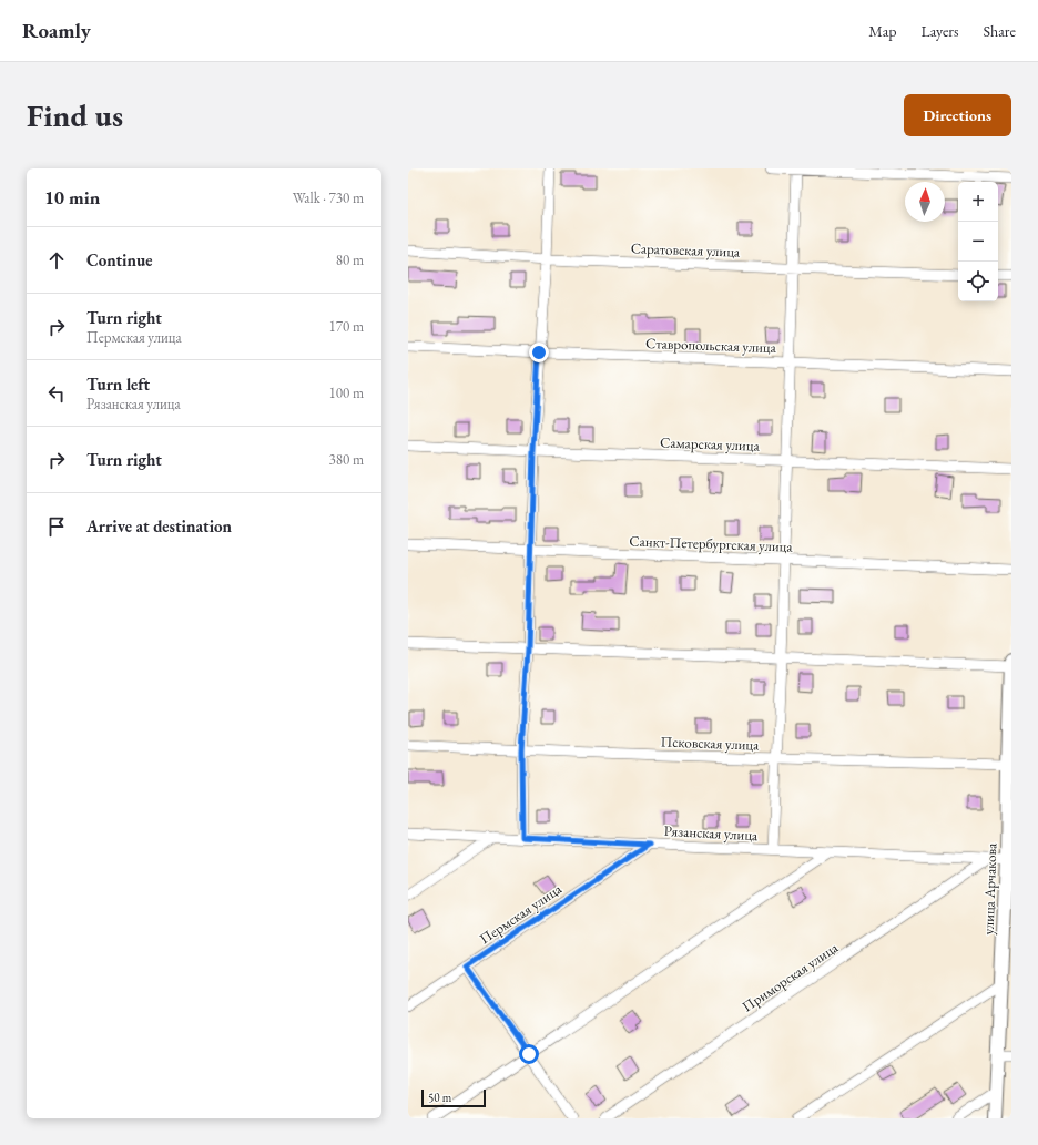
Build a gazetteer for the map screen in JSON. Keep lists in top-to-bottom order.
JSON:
{
  "streets": {
    "street": [
      "Саратовская улица",
      "Ставропольская улица",
      "Самарская улица",
      "Санкт-Петербургская улица",
      "Псковская улица",
      "Рязанская улица",
      "улица Арчакова",
      "Пермская улица",
      "Приморская улица"
    ]
  },
  "crossings": [
    ["Псковская улица", "улица Арчакова"],
    ["Рязанская улица", "улица Арчакова"],
    ["Рязанская улица", "Пермская улица"],
    ["Рязанская улица", "Приморская улица"]
  ],
  "scale_bar": "50 m",
  "north": "top",
  "page": {
    "header": "Roamly",
    "nav": ["Map", "Layers", "Share"],
    "buttons": "Directions",
    "title": "Find us",
    "heading": ["10 min", "Walk · 730 m"],
    "map_buttons": ["+", "−"],
    "list": [
      ["Continue", "80 m"],
      ["Turn right", "Пермская улица", "170 m"],
      ["Turn left", "Рязанская улица", "100 m"],
      ["Turn right", "380 m"],
      "Arrive at destination"
    ],
    "scale": "50 m"
  }
}
